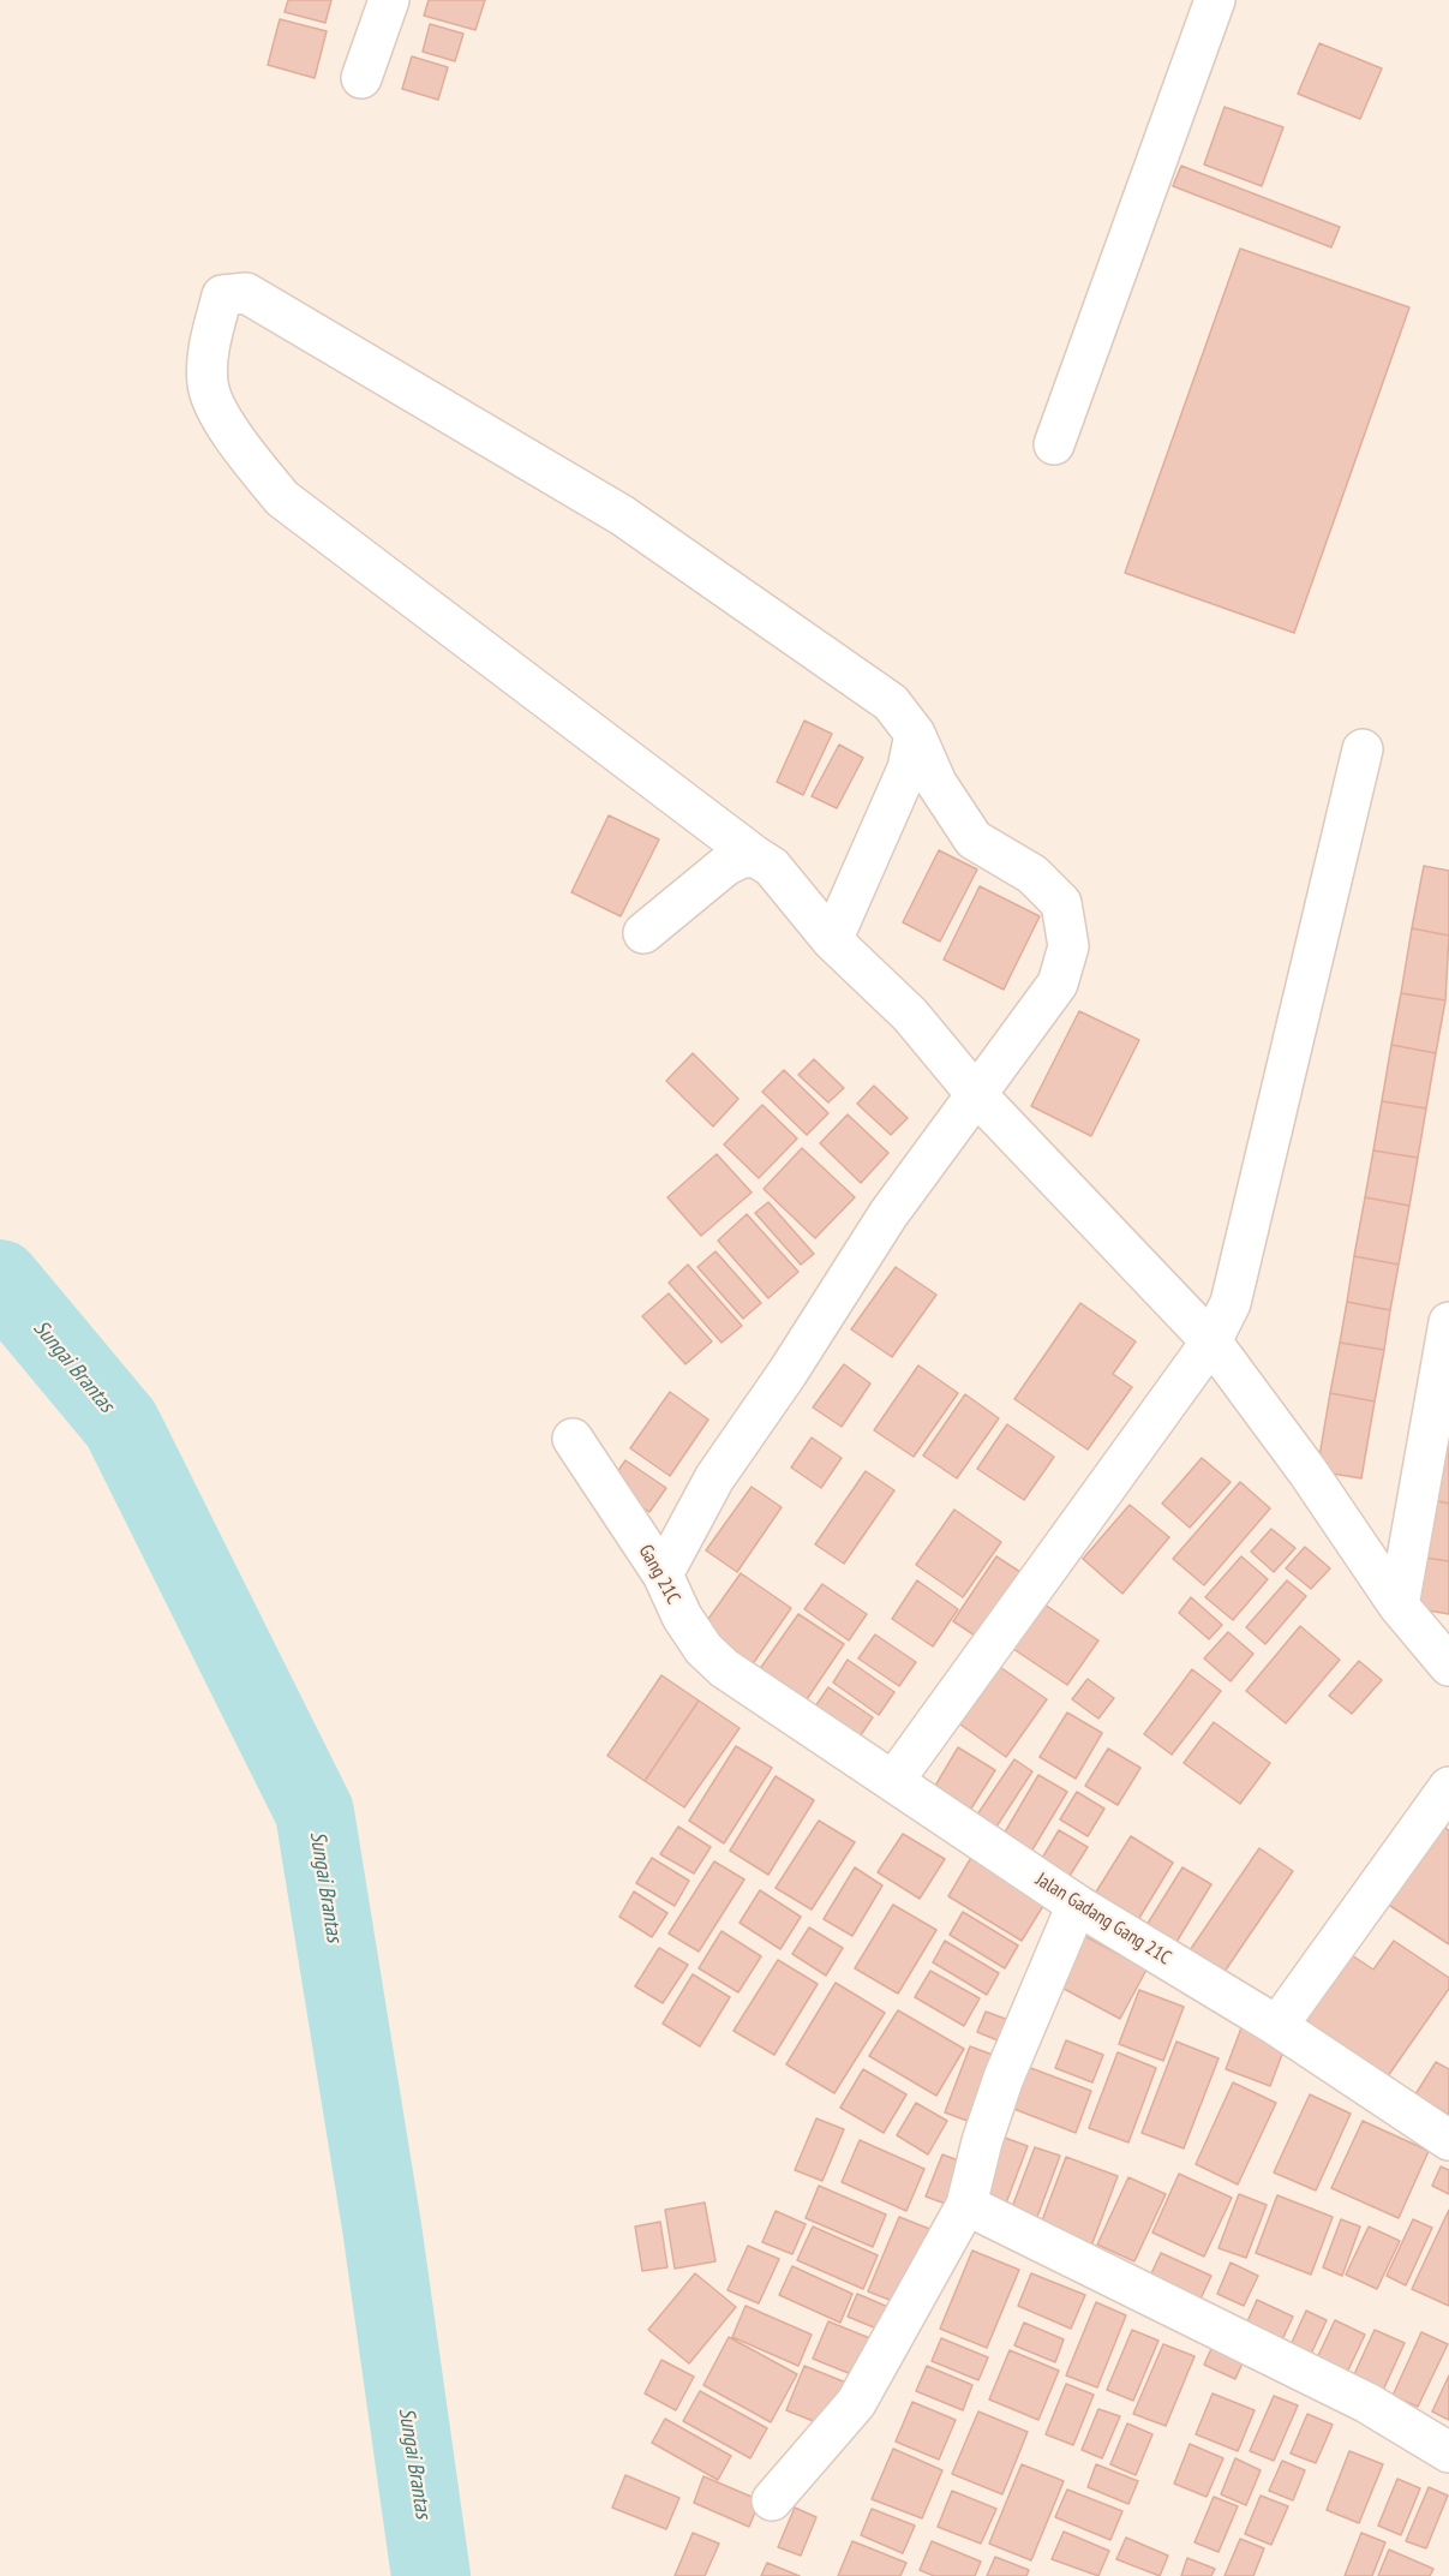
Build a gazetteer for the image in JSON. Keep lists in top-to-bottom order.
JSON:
{
  "streets": {
    "street": ["Gang 21C", "Jalan Gadang Gang 21C"]
  },
  "crossings": [
    ["Gang 21C", "Jalan Gadang Gang 21C"]
  ],
  "water": ["Sungai Brantas"]
}
